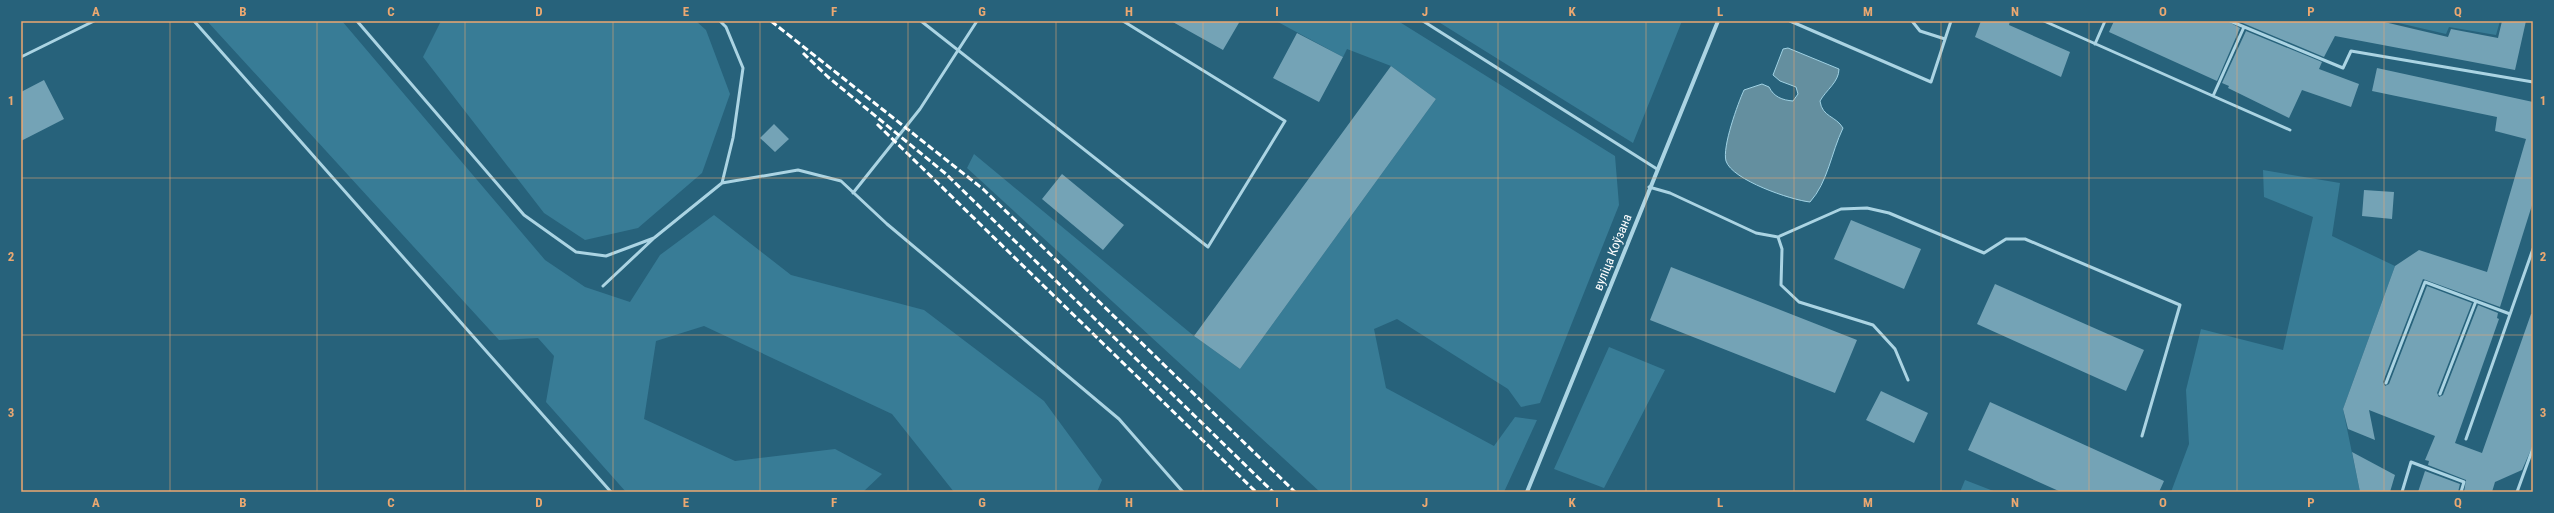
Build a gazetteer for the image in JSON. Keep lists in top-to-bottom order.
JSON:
{
  "streets": {
    "street": ["вуліца Коўзана"]
  },
  "grid": {
    "columns": [
      "A",
      "B",
      "C",
      "D",
      "E",
      "F",
      "G",
      "H",
      "I",
      "J",
      "K",
      "L",
      "M",
      "N",
      "O",
      "P",
      "Q"
    ],
    "rows": ["1", "2", "3"]
  }
}
